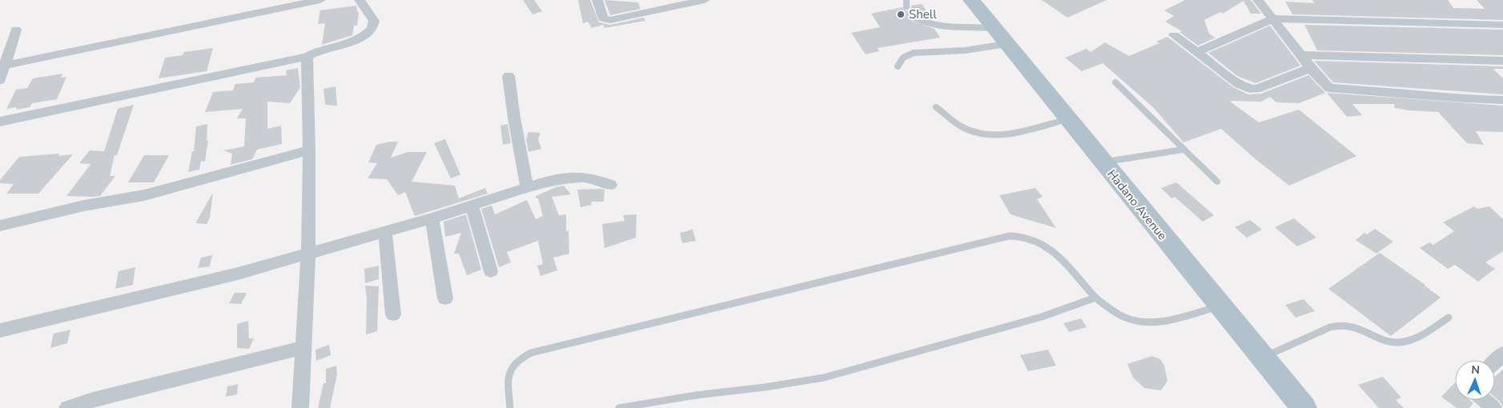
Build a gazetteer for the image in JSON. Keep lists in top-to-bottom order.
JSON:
{
  "streets": {
    "main road": ["Hadano Avenue"]
  },
  "places": ["Shell"],
  "north": "top"
}
